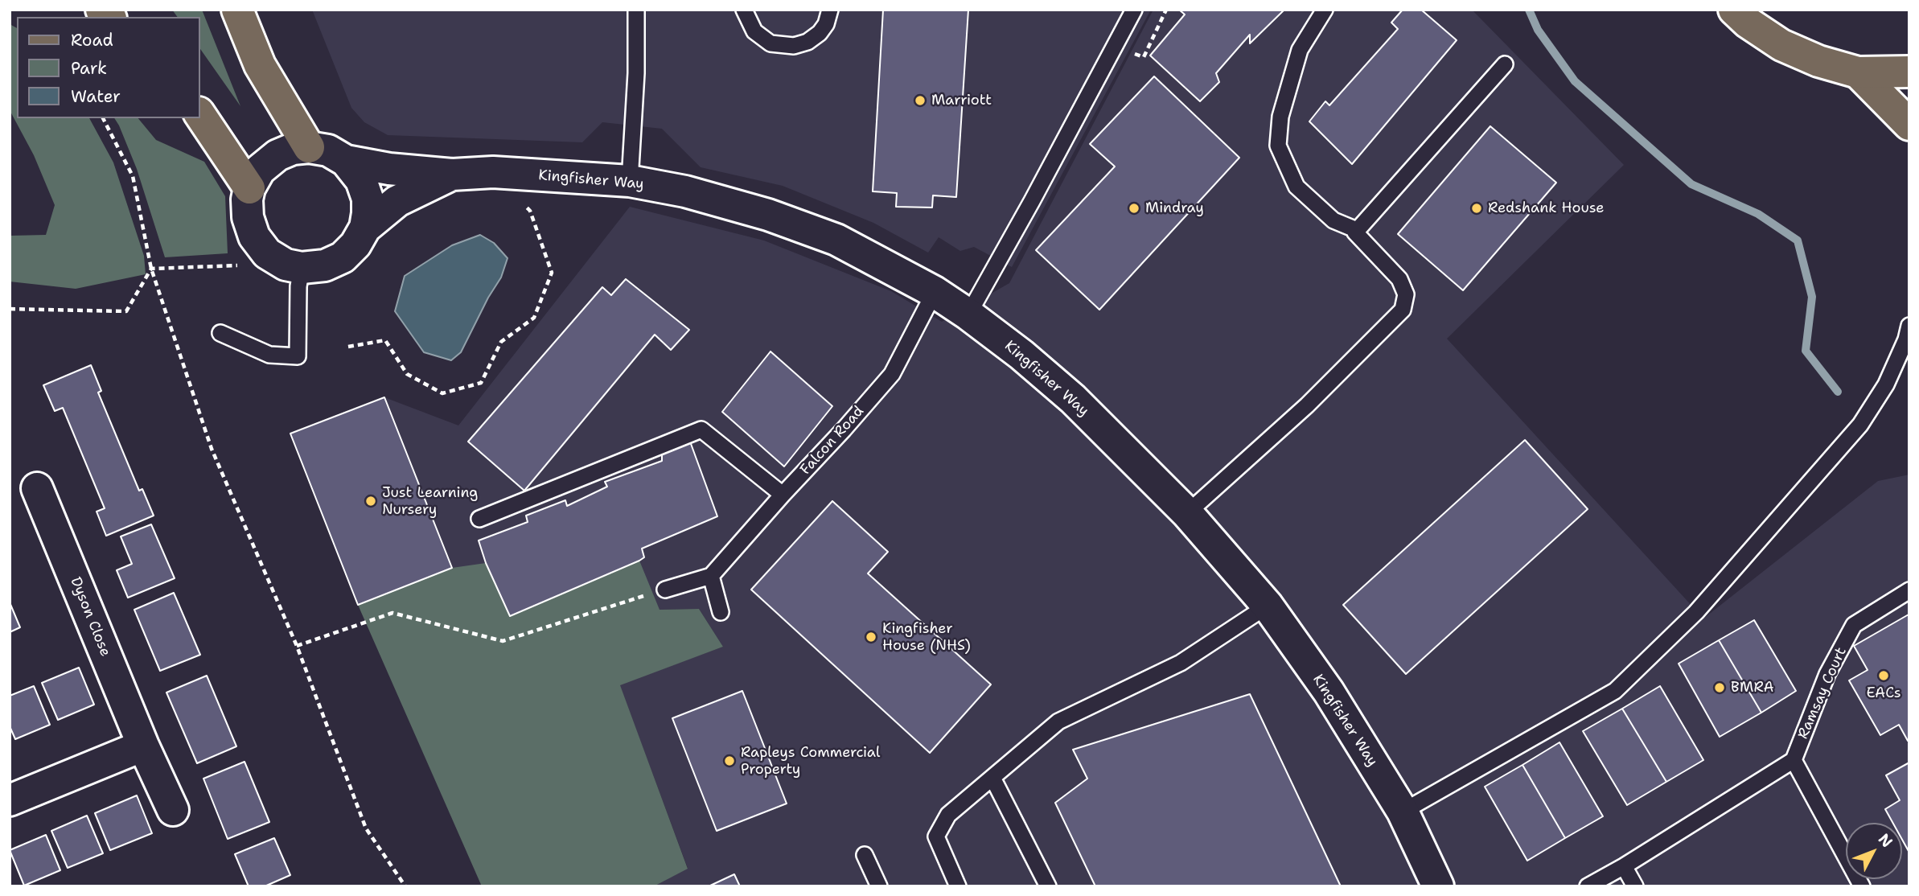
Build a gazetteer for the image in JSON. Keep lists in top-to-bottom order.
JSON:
{
  "streets": {
    "street": ["Kingfisher Way", "Dyson Close"],
    "lane": ["Falcon Road", "Ramsay Court"]
  },
  "crossings": [
    ["Kingfisher Way", "Falcon Road"]
  ],
  "places": [
    "Marriott",
    "Mindray",
    "Redshank House",
    "Just Learning Nursery",
    "Kingfisher House (NHS)",
    "EACs",
    "BMRA",
    "Rapleys Commercial Property"
  ],
  "legend": ["Road", "Park", "Water"],
  "north": "top right"
}
